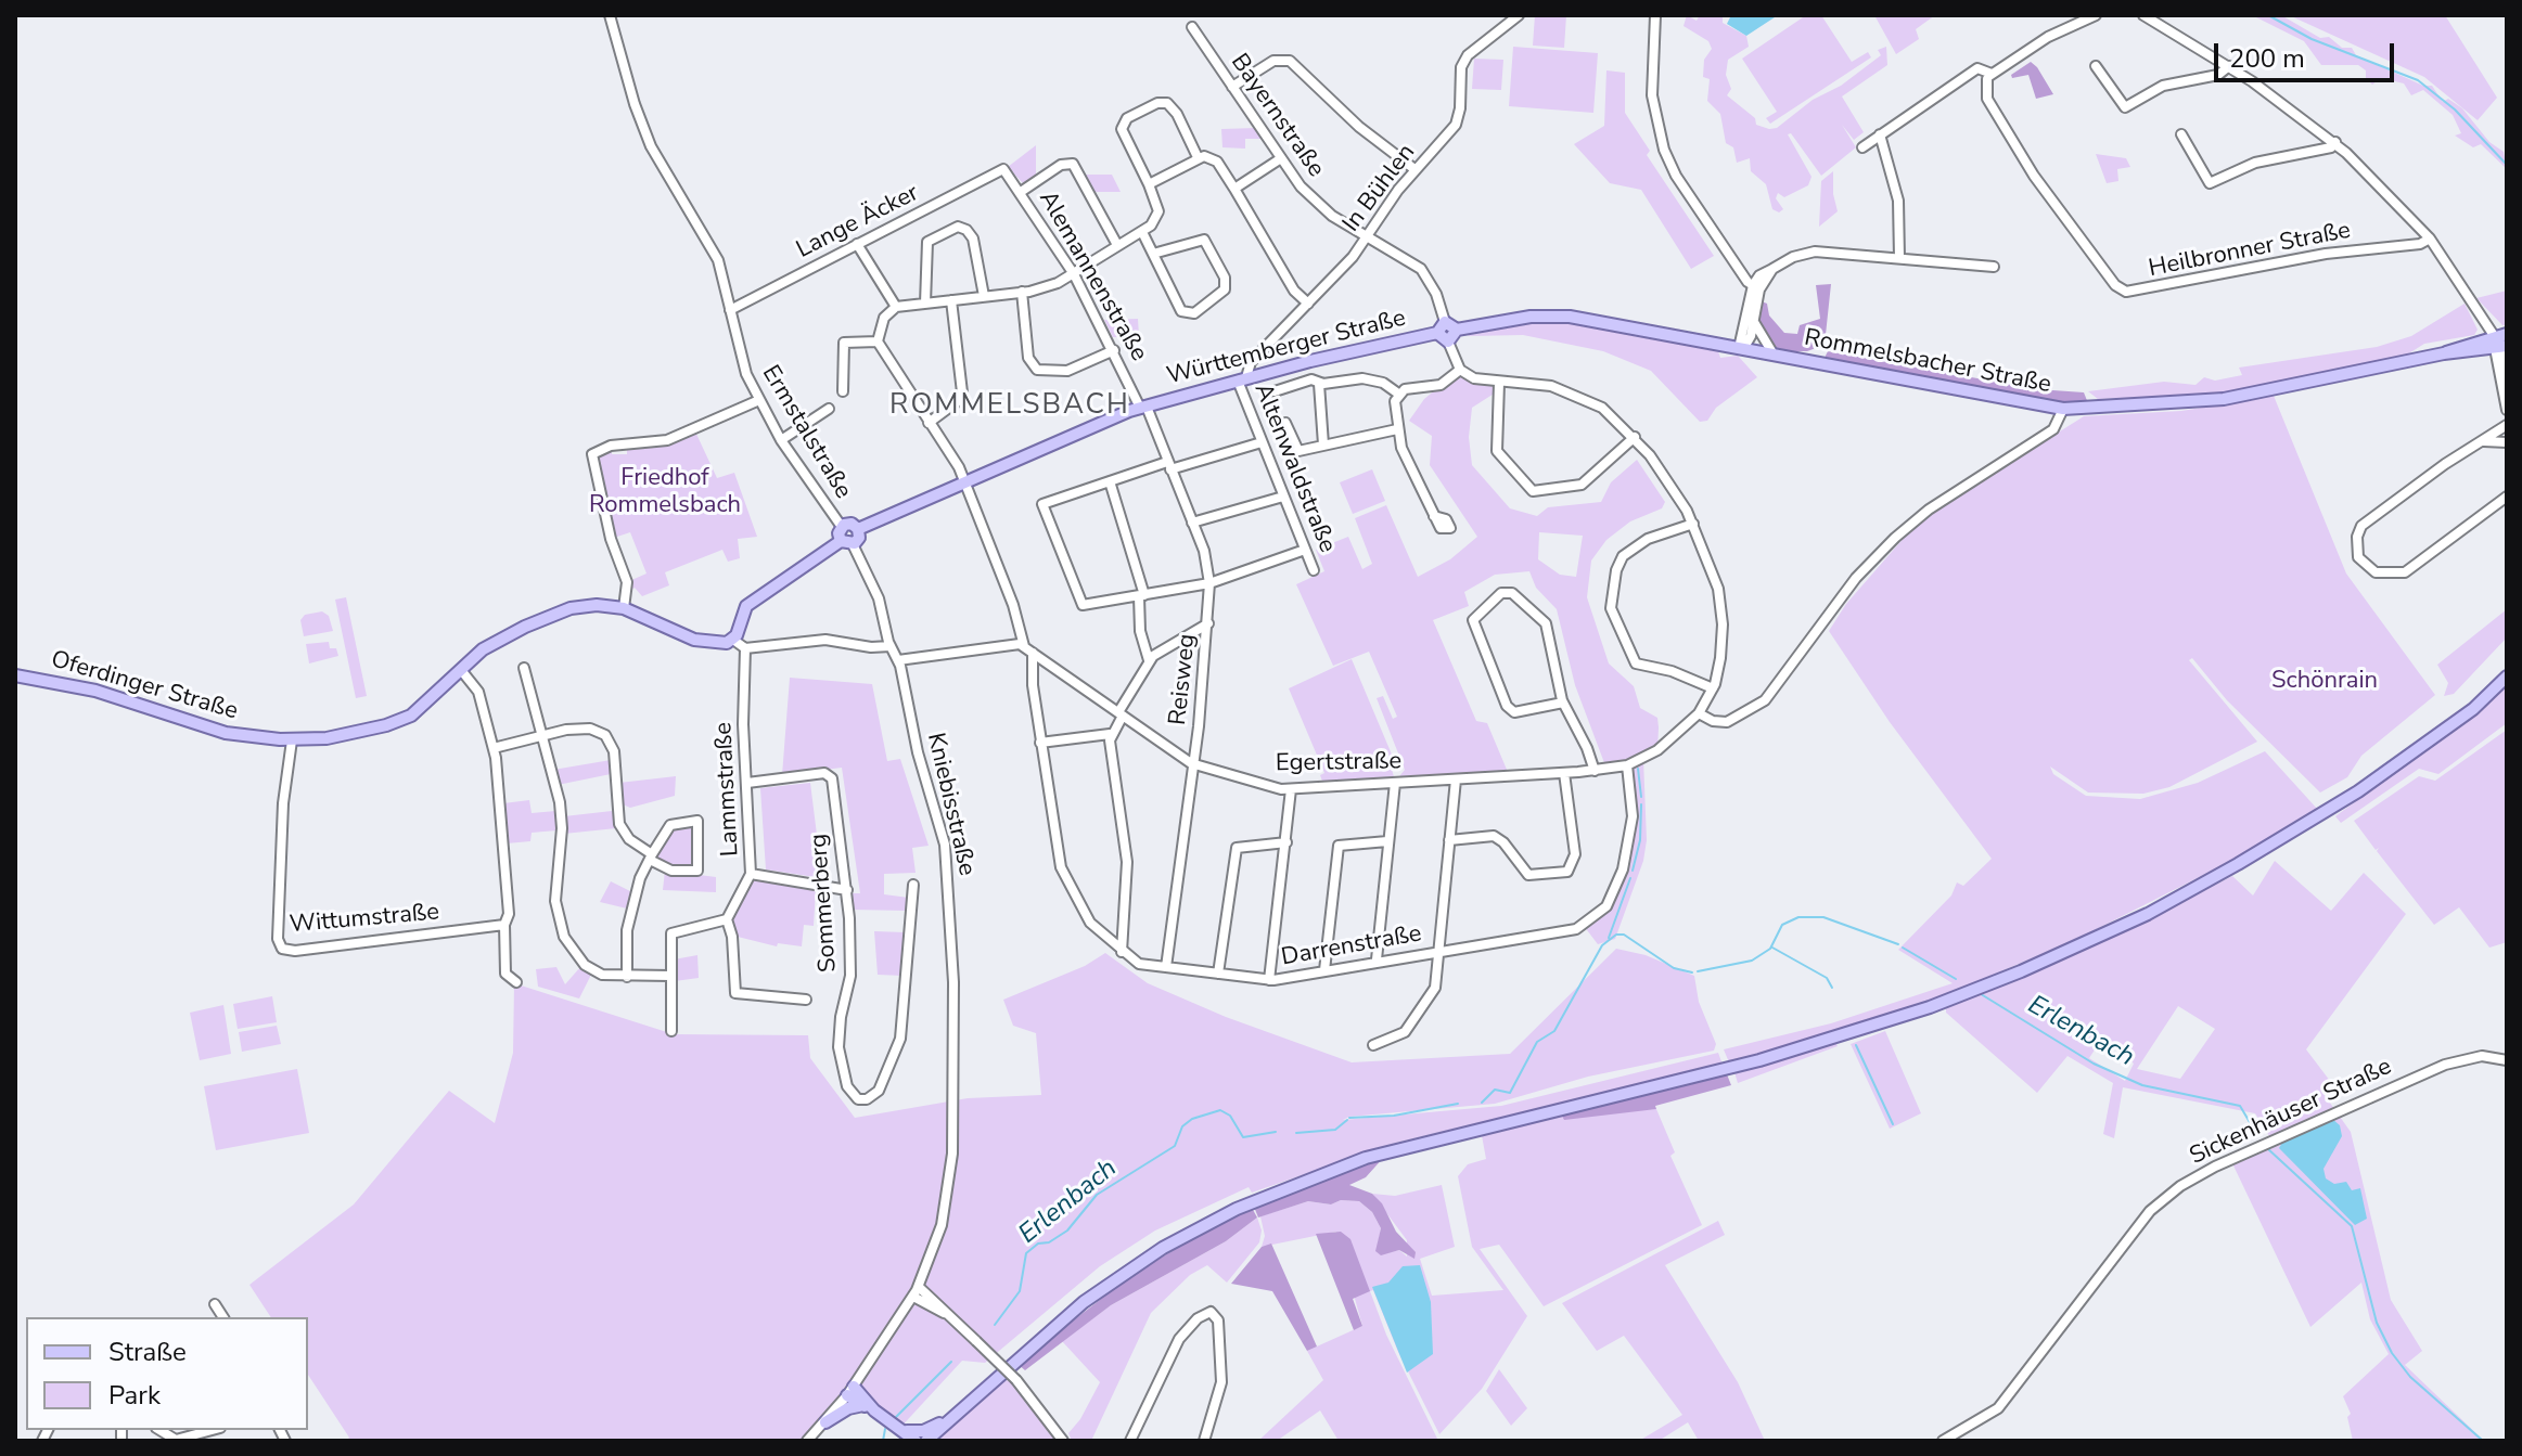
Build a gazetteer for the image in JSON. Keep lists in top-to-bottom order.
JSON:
{
  "streets": {
    "main road": ["Württemberger Straße", "Rommelsbacher Straße", "Oferdinger Straße"],
    "street": [
      "Bayernstraße",
      "In Bühlen",
      "Lange Äcker",
      "Heilbronner Straße",
      "Alemannenstraße",
      "Ermstalstraße",
      "Altenwaldstraße",
      "Reisweg",
      "Egertstraße",
      "Lammstraße",
      "Kniebisstraße",
      "Sommerberg",
      "Wittumstraße",
      "Darrenstraße",
      "Sickenhäuser Straße"
    ]
  },
  "crossings": [
    ["Bayernstraße", "In Bühlen"],
    ["Bayernstraße", "Württemberger Straße"],
    ["In Bühlen", "Württemberger Straße"],
    ["In Bühlen", "Altenwaldstraße"],
    ["Lange Äcker", "Alemannenstraße"],
    ["Lange Äcker", "Ermstalstraße"],
    ["Alemannenstraße", "Württemberger Straße"],
    ["Alemannenstraße", "Reisweg"],
    ["Württemberger Straße", "Ermstalstraße"],
    ["Württemberger Straße", "Altenwaldstraße"],
    ["Württemberger Straße", "Reisweg"],
    ["Württemberger Straße", "Kniebisstraße"],
    ["Württemberger Straße", "Darrenstraße"],
    ["Ermstalstraße", "Kniebisstraße"],
    ["Reisweg", "Egertstraße"],
    ["Reisweg", "Darrenstraße"],
    ["Oferdinger Straße", "Wittumstraße"],
    ["Egertstraße", "Darrenstraße"],
    ["Lammstraße", "Sommerberg"]
  ],
  "districts": ["ROMMELSBACH"],
  "water": ["Erlenbach"],
  "parks": ["Friedhof Rommelsbach", "Schönrain"],
  "legend": ["Straße", "Park"],
  "scale_bar": "200 m"
}
